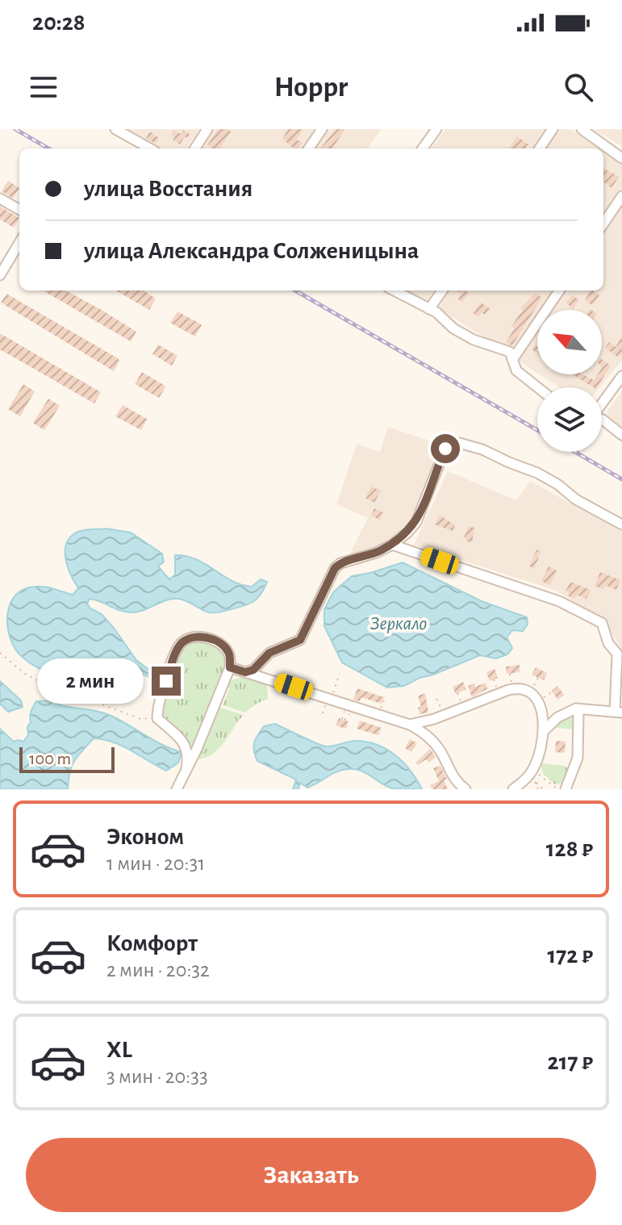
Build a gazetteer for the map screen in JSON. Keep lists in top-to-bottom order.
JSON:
{
  "water": ["Зеркало"],
  "scale_bar": "100 m",
  "north": "top left",
  "page": {
    "status": "20:28",
    "header": "Hoppr",
    "banner": ["улица Восстания", "улица Александра Солженицына"],
    "bubble": "2 мин",
    "scale": "100 m",
    "list": [
      {
        "name": "Эконом",
        "note": "1 мин · 20:31",
        "value": "128 ₽"
      },
      {
        "name": "Комфорт",
        "note": "2 мин · 20:32",
        "value": "172 ₽"
      },
      {
        "name": "XL",
        "note": "3 мин · 20:33",
        "value": "217 ₽"
      }
    ],
    "buttons": "Заказать"
  }
}
